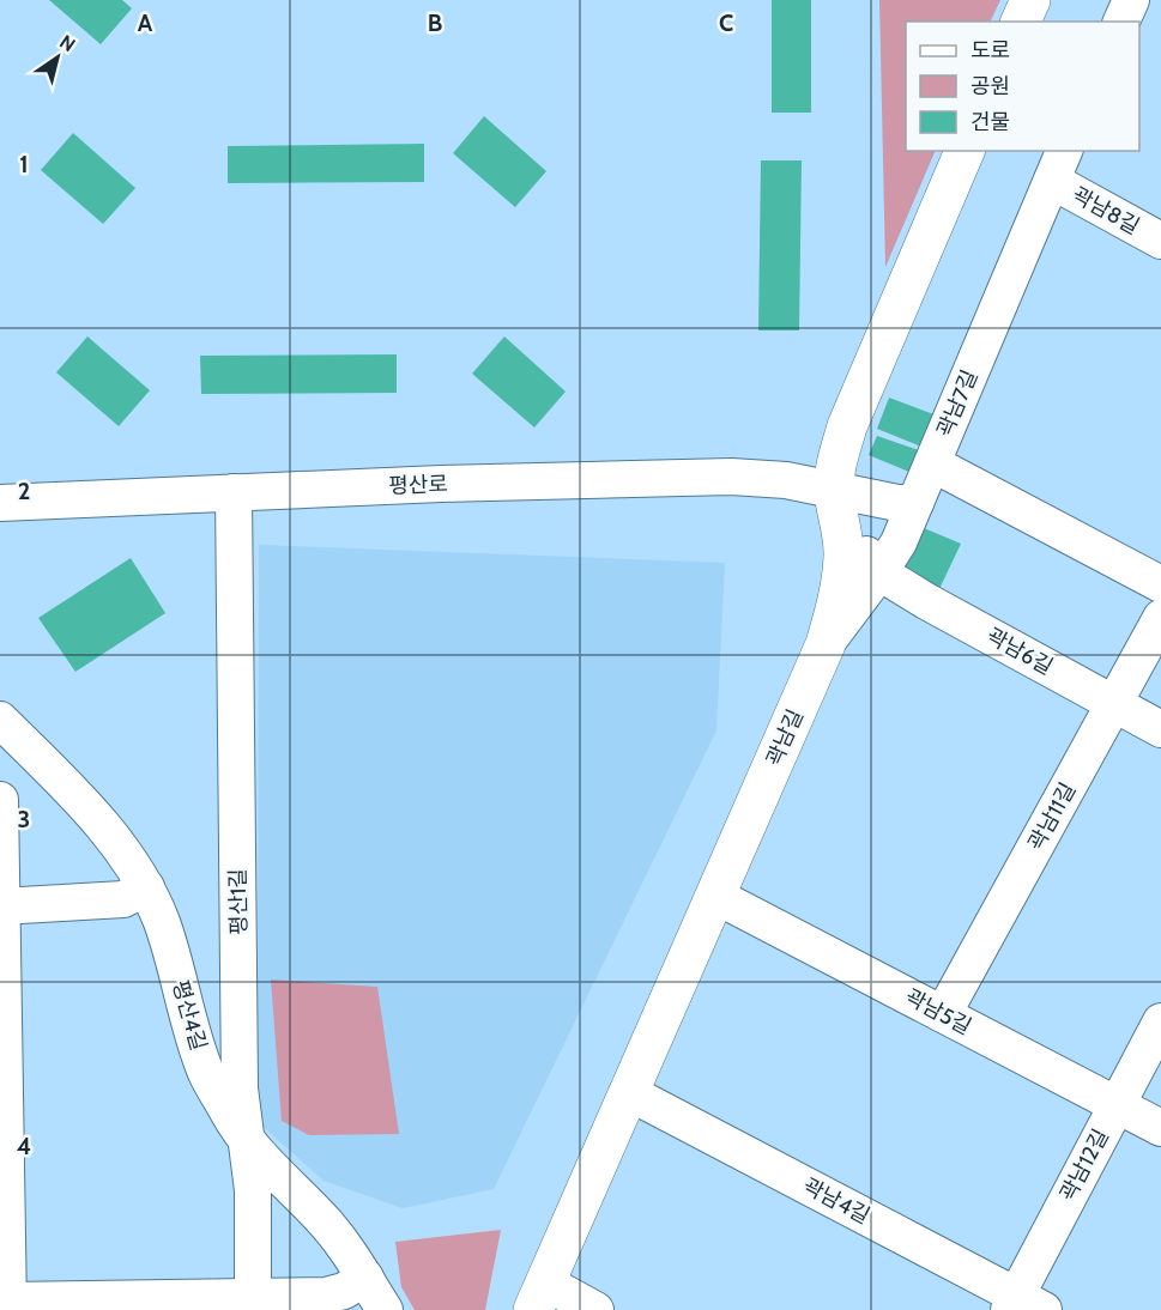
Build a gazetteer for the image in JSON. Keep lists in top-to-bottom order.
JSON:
{
  "streets": {
    "main road": ["곽남길"],
    "street": [
      "곽남8길",
      "곽남7길",
      "평산로",
      "곽남6길",
      "곽남11길",
      "평산1길",
      "곽남5길",
      "평산4길",
      "곽남12길",
      "곽남4길"
    ]
  },
  "crossings": [
    ["곽남8길", "곽남7길"],
    ["곽남7길", "평산로"],
    ["곽남7길", "곽남6길"],
    ["곽남7길", "곽남길"],
    ["평산로", "곽남길"],
    ["평산로", "평산1길"],
    ["곽남6길", "곽남11길"],
    ["곽남길", "곽남5길"],
    ["곽남길", "곽남4길"],
    ["곽남11길", "곽남5길"],
    ["평산1길", "평산4길"],
    ["곽남5길", "곽남12길"],
    ["곽남12길", "곽남4길"]
  ],
  "legend": ["도로", "공원", "건물"],
  "north": "top right",
  "grid": {
    "columns": ["A", "B", "C"],
    "rows": [
      "1",
      "2",
      "3",
      "4"
    ]
  }
}
